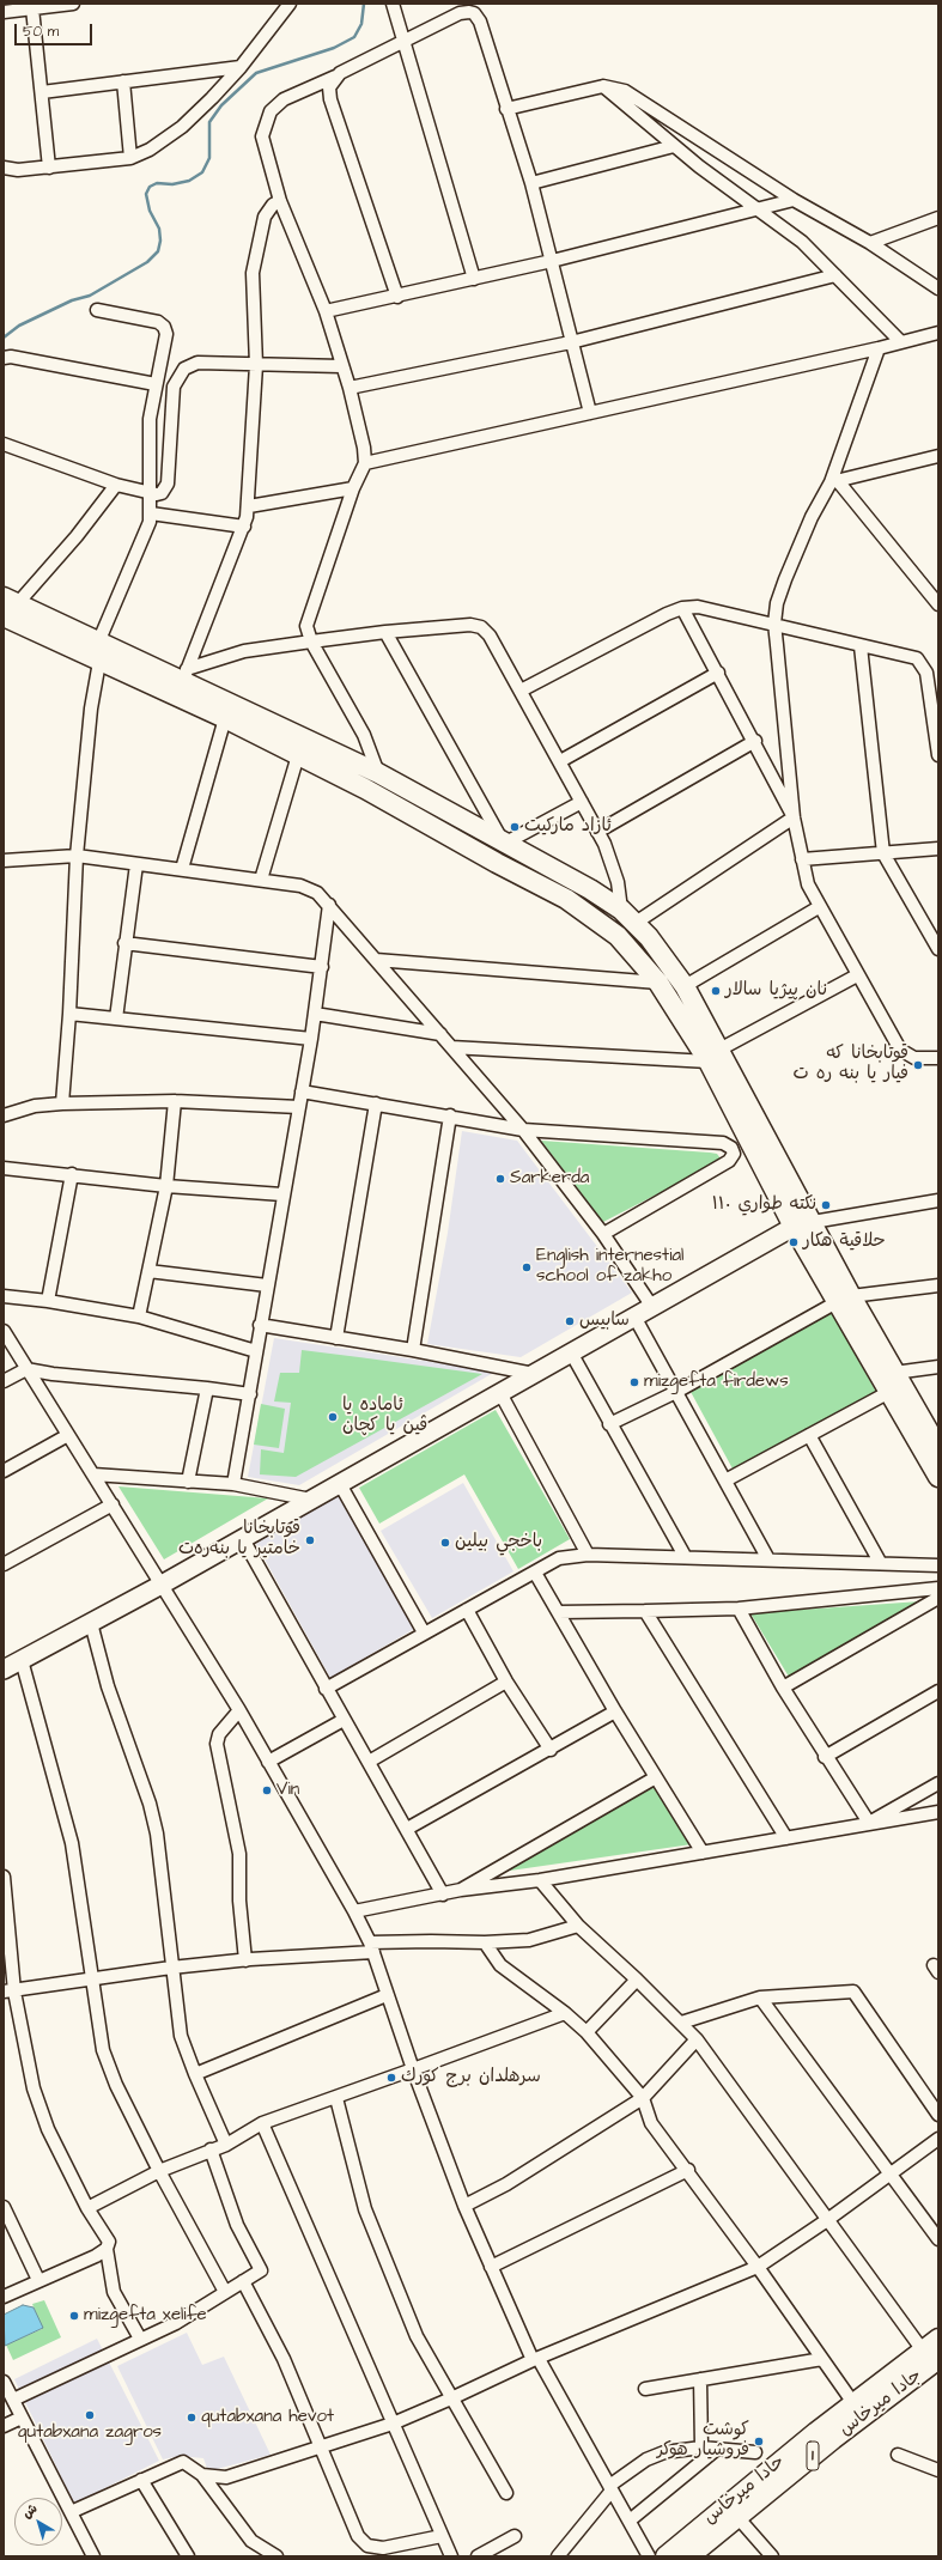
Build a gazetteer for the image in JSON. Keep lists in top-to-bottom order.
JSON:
{
  "streets": {
    "main road": ["جادا ميرخاس", "1", "حادا ميرخاس"]
  },
  "crossings": [
    ["جادا ميرخاس", "حادا ميرخاس"]
  ],
  "places": [
    "ئازاد ماركيت",
    "نان پيژيا سالار",
    "قوتابخانا كه فيار يا بنه ره ت",
    "Sarkerda",
    "نكته طواري ١١٠",
    "حلاقية هكار",
    "English internestial school of zakho",
    "سابيس",
    "mizgefta firdews",
    "ئاماده یا ڤین یا کچان",
    "قوتابخانا خامتیر یا بنەرەت",
    "باخجي بيلين",
    "Vin",
    "سرهلدان برج كورك",
    "mizgefta xelife",
    "qutabxana zagros",
    "qutabxana hevot",
    "كوشت فروشيار هوكر"
  ],
  "scale_bar": "50 m",
  "north": "top left"
}
